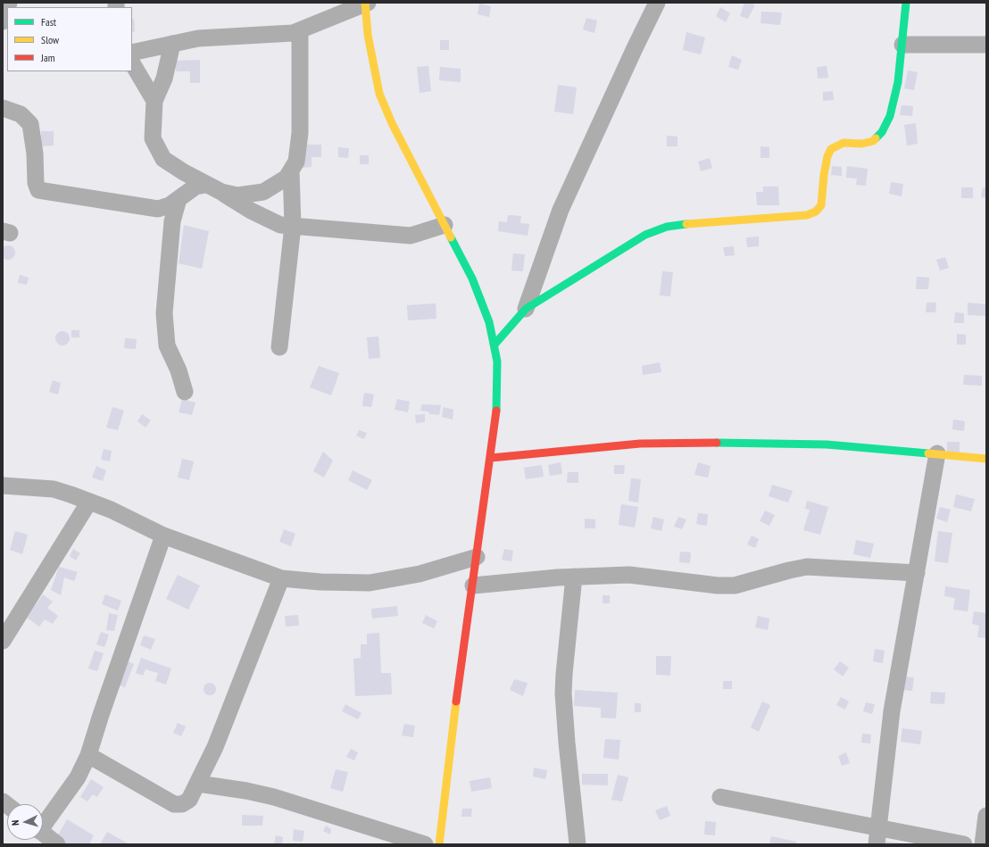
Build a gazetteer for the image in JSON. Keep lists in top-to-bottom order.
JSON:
{
  "legend": ["Fast", "Slow", "Jam"],
  "north": "left"
}
